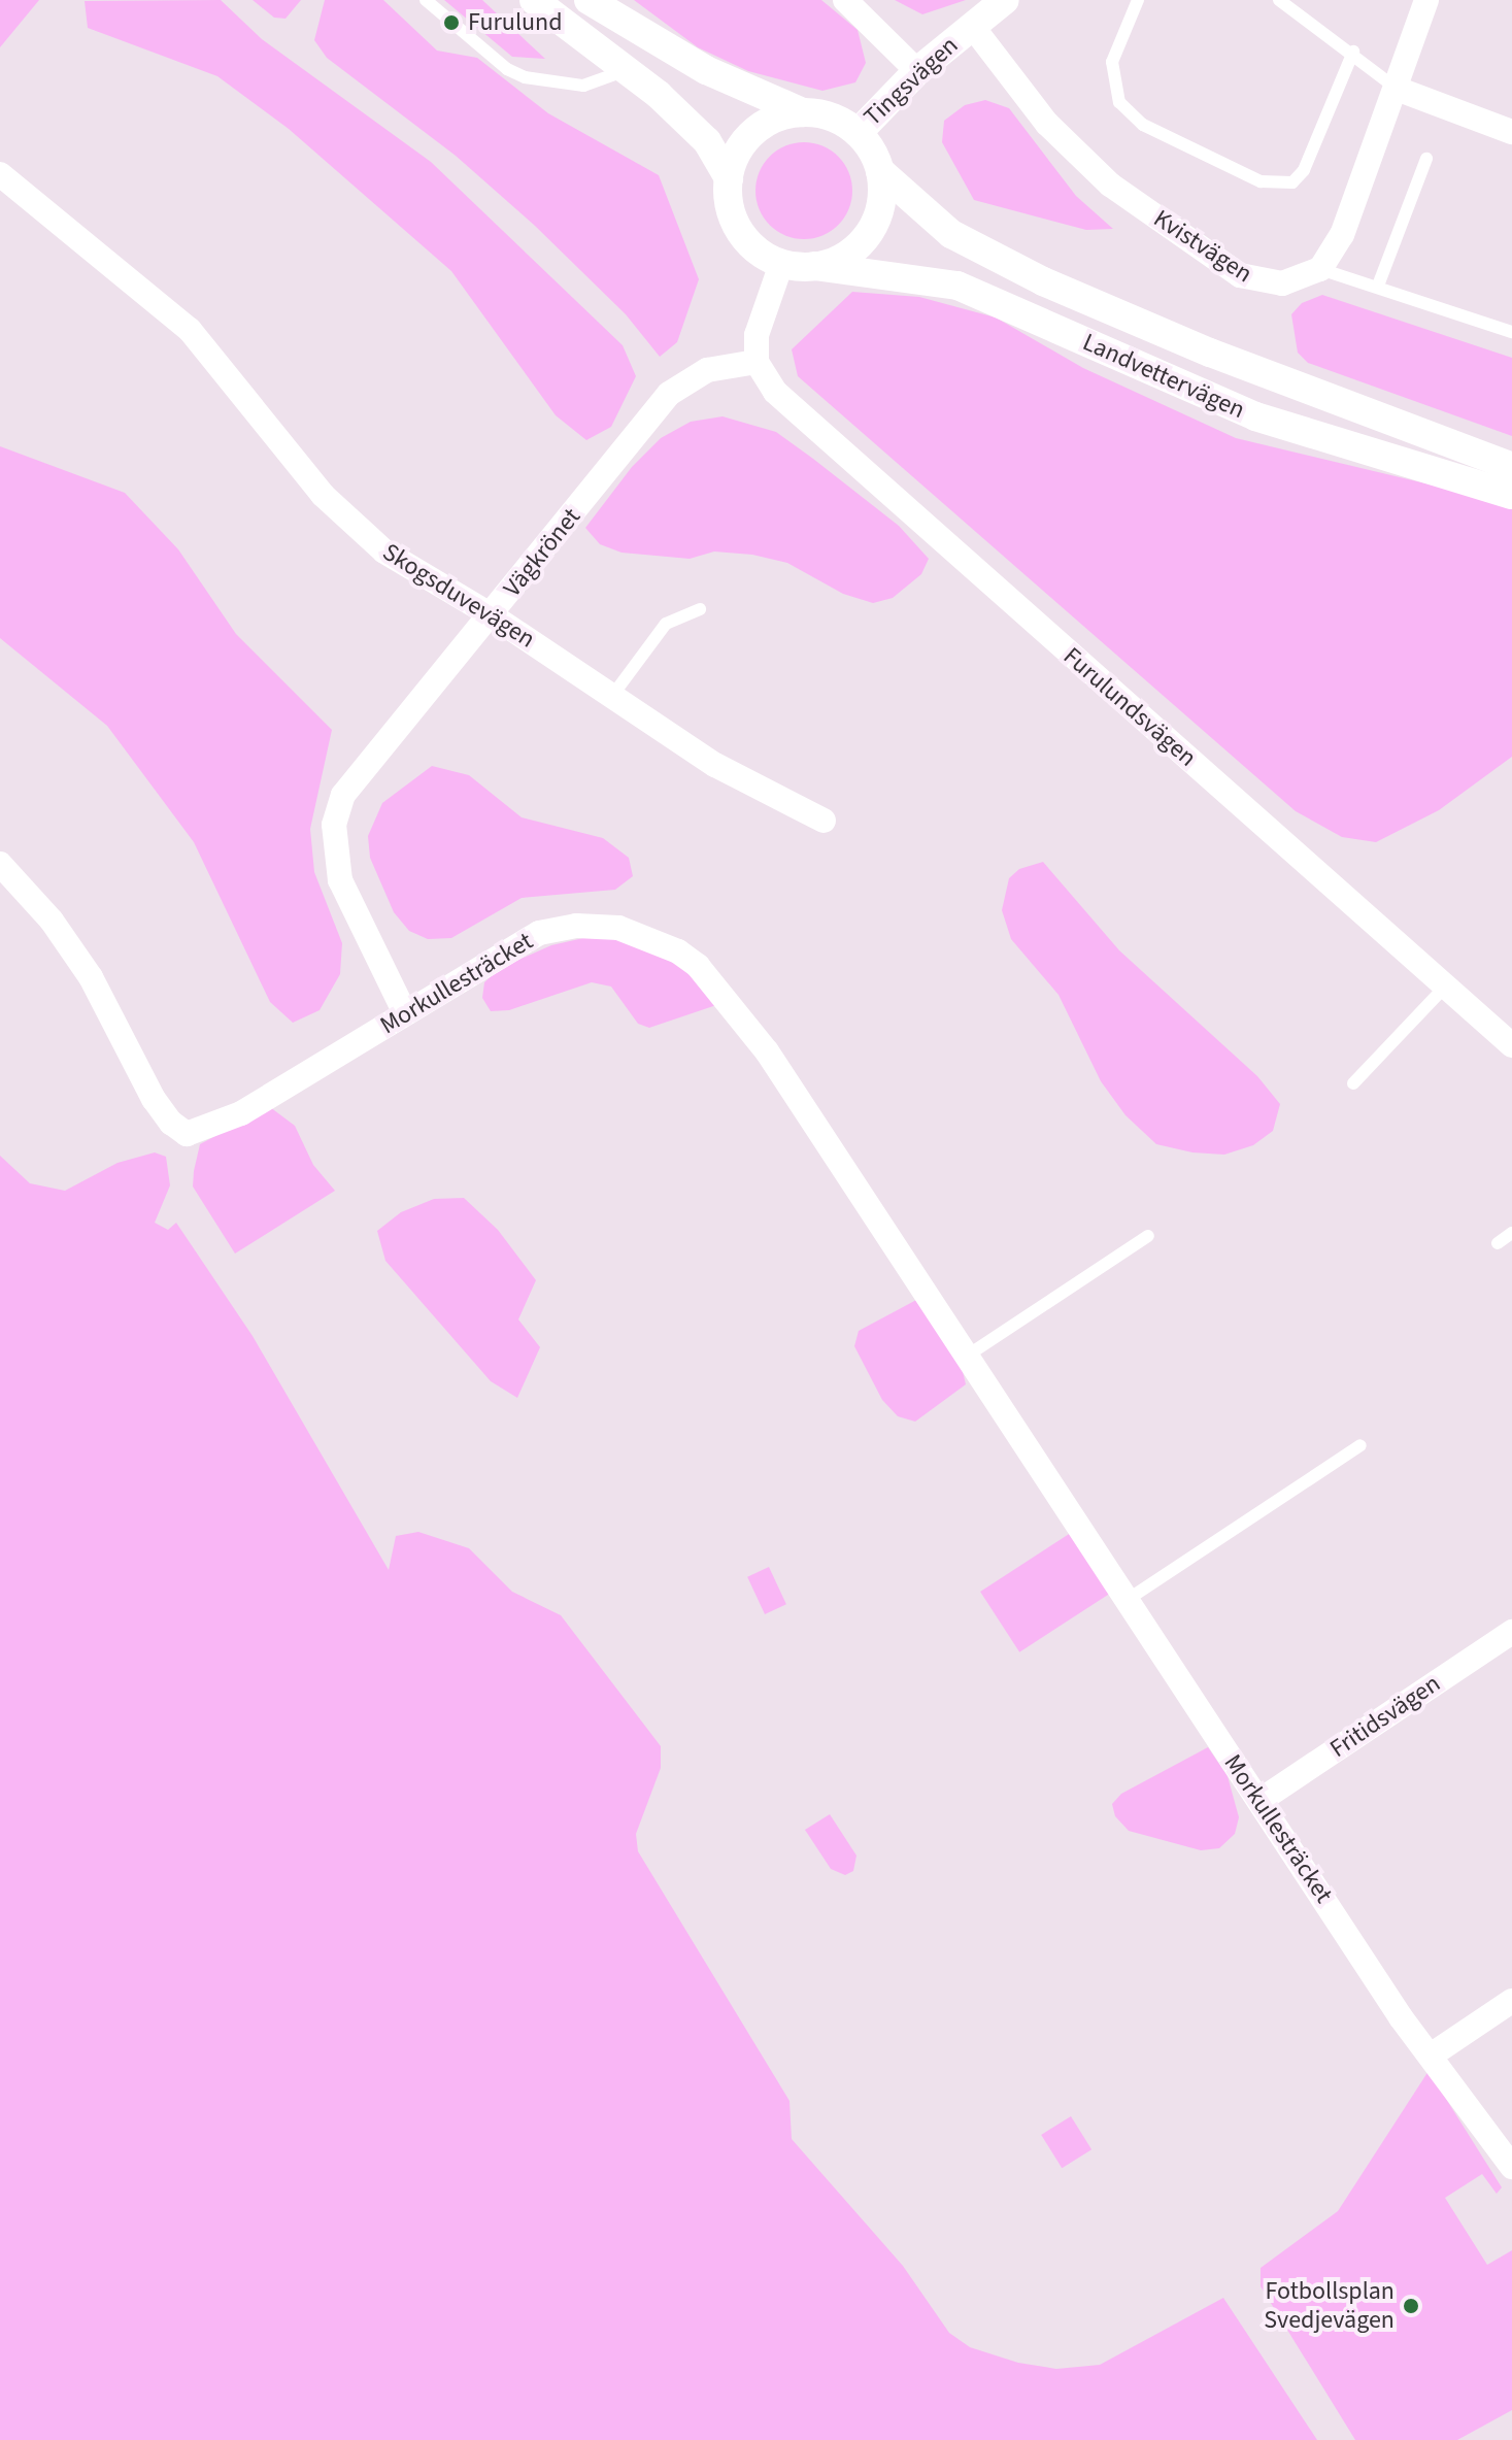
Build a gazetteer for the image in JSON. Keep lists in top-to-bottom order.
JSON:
{
  "streets": {
    "street": [
      "Tingsvägen",
      "Kvistvägen",
      "Landvettervägen",
      "Vägkrönet",
      "Skogsduvevägen",
      "Furulundsvägen",
      "Morkullesträcket",
      "Fritidsvägen"
    ]
  },
  "crossings": [
    ["Tingsvägen", "Kvistvägen"],
    ["Tingsvägen", "Landvettervägen"],
    ["Vägkrönet", "Skogsduvevägen"],
    ["Vägkrönet", "Furulundsvägen"],
    ["Vägkrönet", "Morkullesträcket"],
    ["Morkullesträcket", "Fritidsvägen"]
  ],
  "places": ["Furulund", "Fotbollsplan Svedjevägen"]
}
